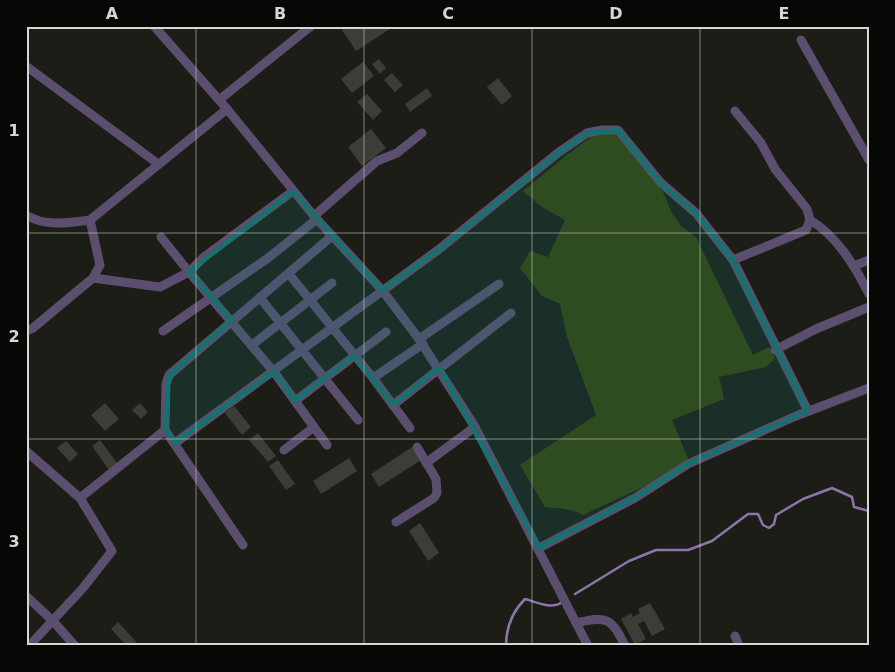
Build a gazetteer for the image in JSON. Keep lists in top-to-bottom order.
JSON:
{
  "grid": {
    "columns": [
      "A",
      "B",
      "C",
      "D",
      "E"
    ],
    "rows": ["1", "2", "3"]
  }
}
